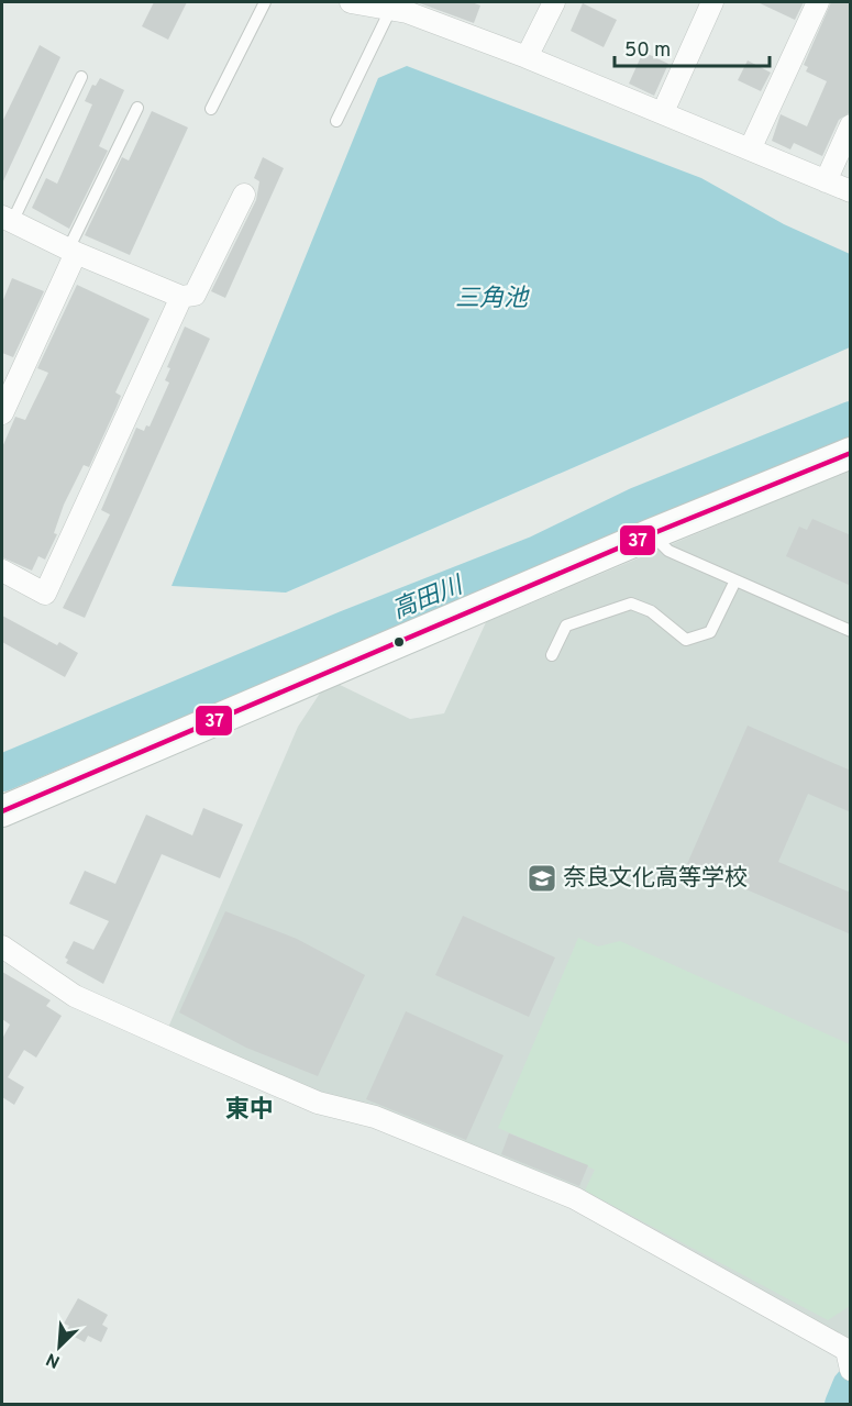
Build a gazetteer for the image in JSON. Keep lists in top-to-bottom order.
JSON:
{
  "districts": ["東中"],
  "water": ["三角池", "高田川"],
  "places": {
    "school or university": ["奈良文化高等学校"]
  },
  "lines": ["transit line 37"],
  "scale_bar": "50 m",
  "north": "bottom left"
}
